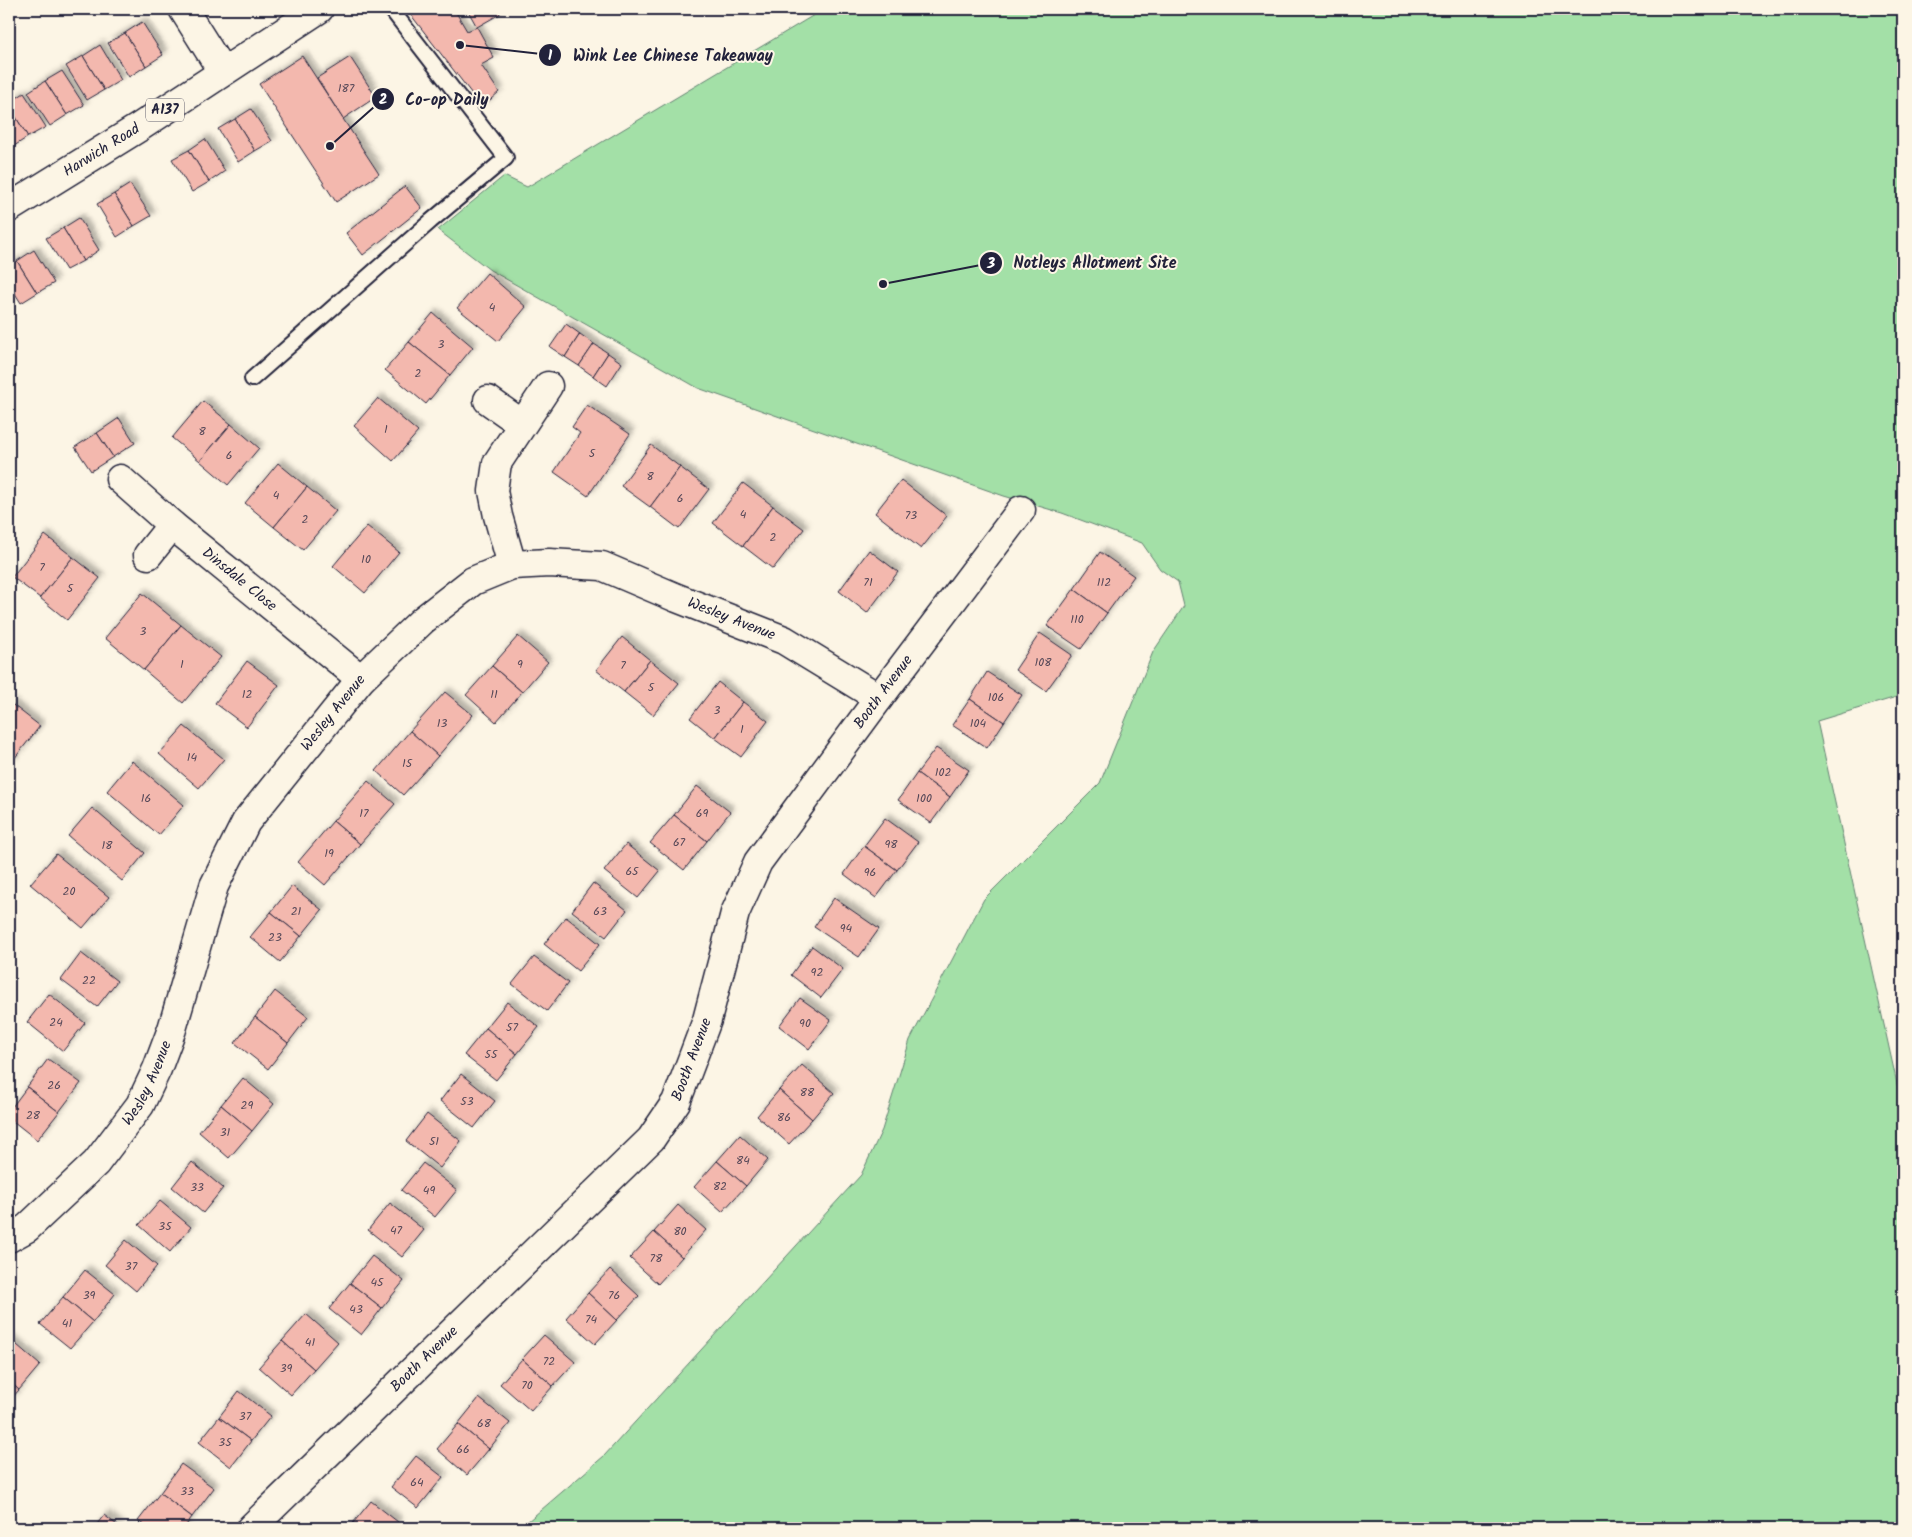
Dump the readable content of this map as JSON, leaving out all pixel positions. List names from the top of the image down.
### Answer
{
  "streets": {
    "street": [
      "A137",
      "Harwich Road",
      "Dinsdale Close",
      "Wesley Avenue",
      "Booth Avenue"
    ]
  },
  "crossings": [
    ["Dinsdale Close", "Wesley Avenue"],
    ["Wesley Avenue", "Booth Avenue"]
  ],
  "places": ["Wink Lee Chinese Takeaway", "Co-op Daily", "Notleys Allotment Site"],
  "house_numbers": [
    "187",
    "4",
    "3",
    "2",
    "1",
    "8",
    "5",
    "6",
    "8",
    "4",
    "6",
    "4",
    "73",
    "2",
    "2",
    "10",
    "7",
    "71",
    "112",
    "5",
    "110",
    "3",
    "108",
    "1",
    "9",
    "7",
    "5",
    "12",
    "11",
    "106",
    "3",
    "13",
    "104",
    "1",
    "14",
    "15",
    "102",
    "16",
    "100",
    "17",
    "69",
    "67",
    "98",
    "18",
    "19",
    "65",
    "96",
    "20",
    "21",
    "63",
    "94",
    "23",
    "92",
    "22",
    "24",
    "90",
    "57",
    "55",
    "26",
    "88",
    "53",
    "29",
    "28",
    "86",
    "31",
    "51",
    "84",
    "82",
    "33",
    "49",
    "35",
    "47",
    "80",
    "78",
    "37",
    "45",
    "39",
    "76",
    "43",
    "74",
    "41",
    "41",
    "72",
    "39",
    "70",
    "37",
    "68",
    "35",
    "66",
    "64",
    "33"
  ]
}
